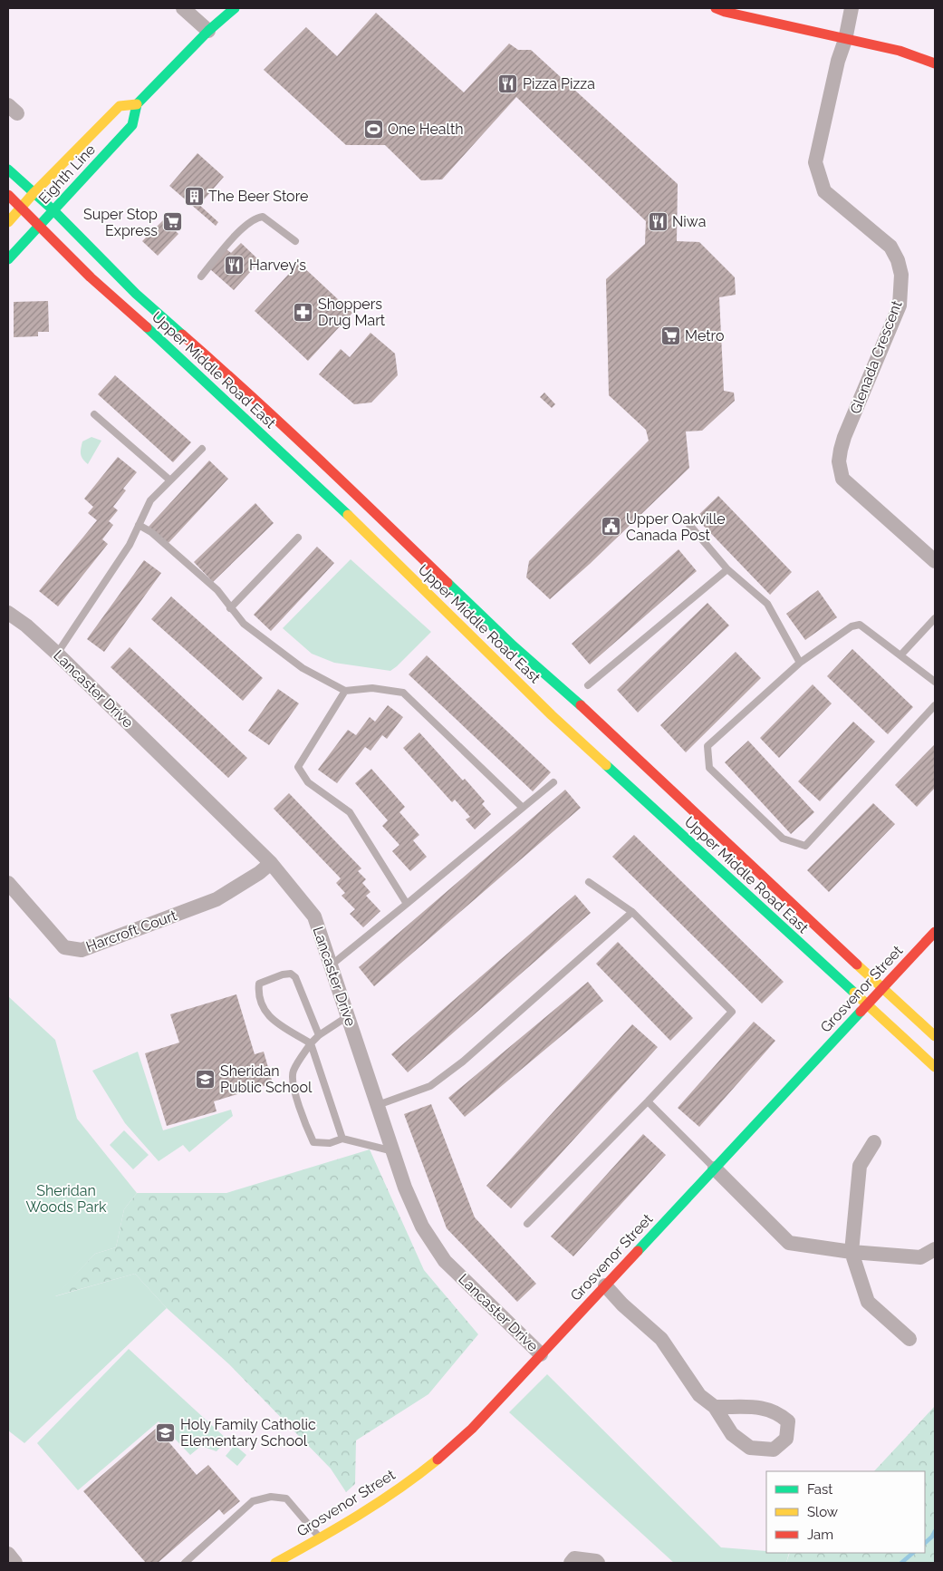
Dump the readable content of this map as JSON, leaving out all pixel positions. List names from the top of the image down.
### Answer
{
  "streets": {
    "main road": ["Eighth Line", "Upper Middle Road East", "Grosvenor Street"],
    "street": ["Glenada Crescent", "Lancaster Drive", "Harcroft Court"]
  },
  "crossings": [
    ["Eighth Line", "Upper Middle Road East"],
    ["Upper Middle Road East", "Grosvenor Street"],
    ["Lancaster Drive", "Harcroft Court"],
    ["Lancaster Drive", "Grosvenor Street"]
  ],
  "parks": ["Sheridan Woods Park"],
  "places": {
    "restaurant": ["Pizza Pizza", "Niwa", "Harvey's"],
    "sports": ["One Health"],
    "building": ["The Beer Store"],
    "supermarket": ["Super Stop Express", "Metro"],
    "pharmacy": ["Shoppers Drug Mart"],
    "public building": ["Upper Oakville Canada Post"],
    "school or university": ["Sheridan Public School", "Holy Family Catholic Elementary School"]
  },
  "legend": ["Fast", "Slow", "Jam"]
}
